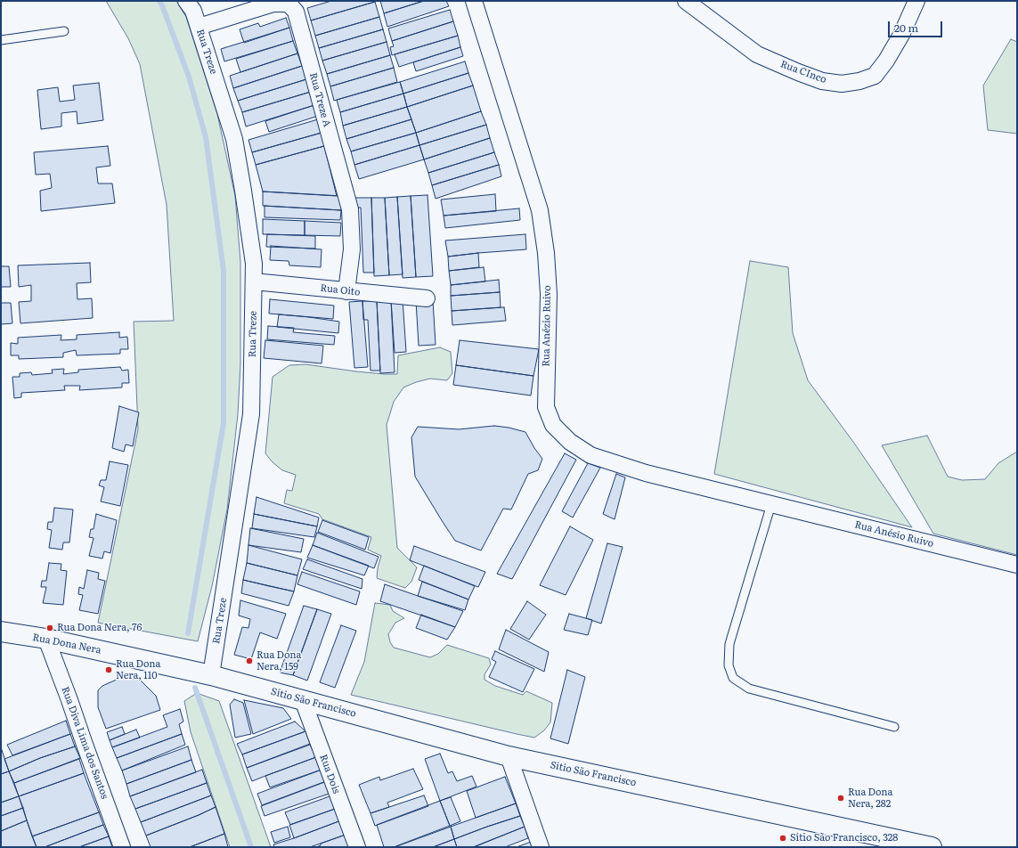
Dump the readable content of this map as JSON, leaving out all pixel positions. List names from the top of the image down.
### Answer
{
  "streets": {
    "street": [
      "Rua Treze",
      "Rua CInco",
      "Rua Treze A",
      "Rua Oito",
      "Rua Anézio Ruivo",
      "Rua Anésio Ruivo",
      "Rua Dona Nera",
      "Sítio São Francisco",
      "Rua Diva Lima dos Santos",
      "Rua Dois"
    ]
  },
  "crossings": [
    ["Rua Treze", "Rua Treze A"],
    ["Rua Treze", "Rua Oito"],
    ["Rua Treze", "Rua Dona Nera"],
    ["Rua Treze A", "Rua Oito"],
    ["Rua Anézio Ruivo", "Rua Anésio Ruivo"],
    ["Rua Dona Nera", "Sítio São Francisco"],
    ["Rua Dona Nera", "Rua Diva Lima dos Santos"],
    ["Sítio São Francisco", "Rua Dois"]
  ],
  "places": [
    "Rua Dona Nera, 76",
    "Rua Dona Nera, 159",
    "Rua Dona Nera, 110",
    "Rua Dona Nera, 282",
    "Sítio São Francisco, 328"
  ],
  "scale_bar": "20 m"
}
